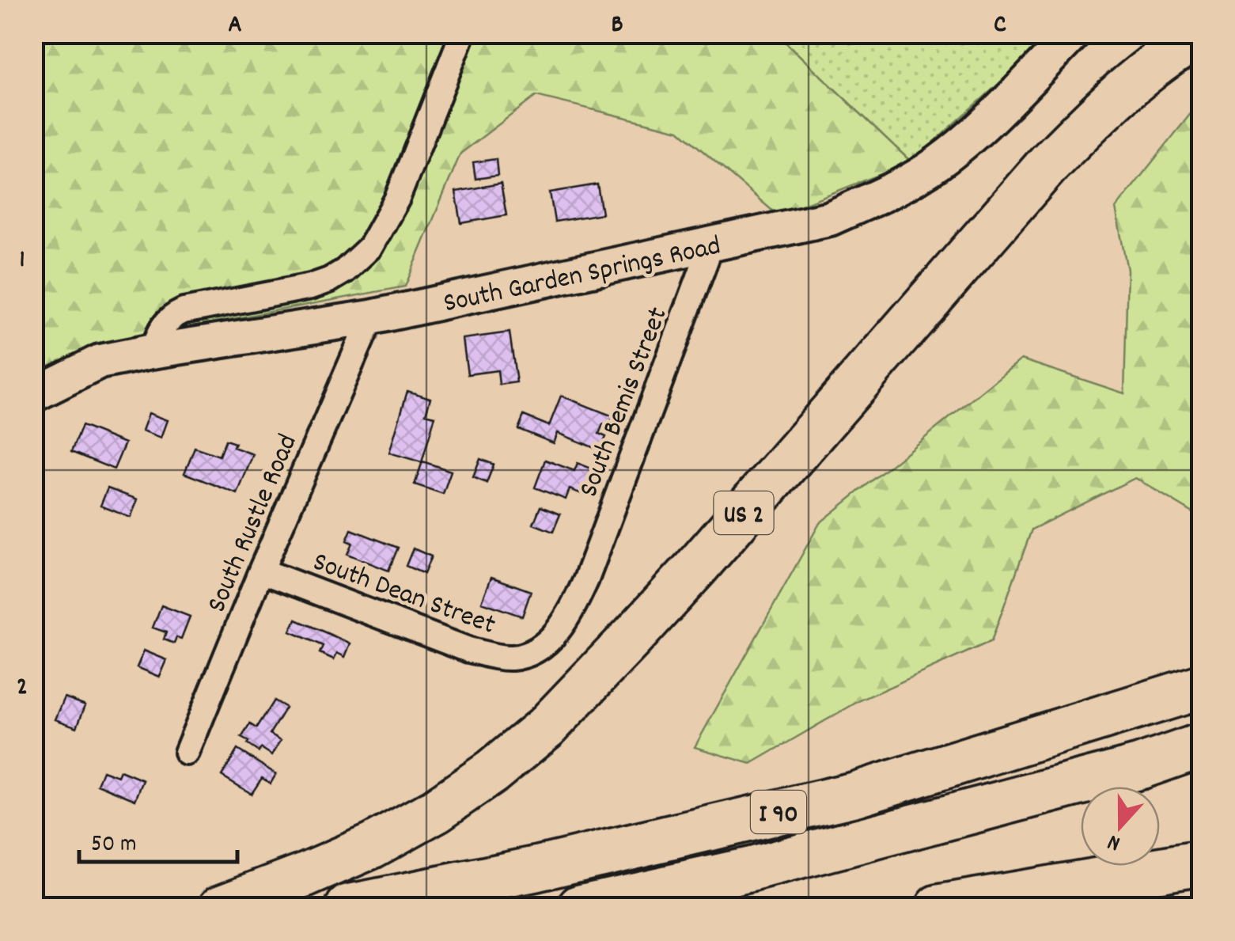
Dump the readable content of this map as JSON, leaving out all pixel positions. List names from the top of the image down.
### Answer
{
  "streets": {
    "highway": ["US 2", "I 90"],
    "street": [
      "South Garden Springs Road",
      "South Bemis Street",
      "South Rustle Road",
      "South Dean Street"
    ]
  },
  "crossings": [
    ["South Garden Springs Road", "South Bemis Street"],
    ["South Garden Springs Road", "South Rustle Road"],
    ["South Bemis Street", "South Dean Street"],
    ["South Rustle Road", "South Dean Street"]
  ],
  "scale_bar": "50 m",
  "north": "bottom",
  "grid": {
    "columns": ["A", "B", "C"],
    "rows": ["1", "2"]
  }
}
